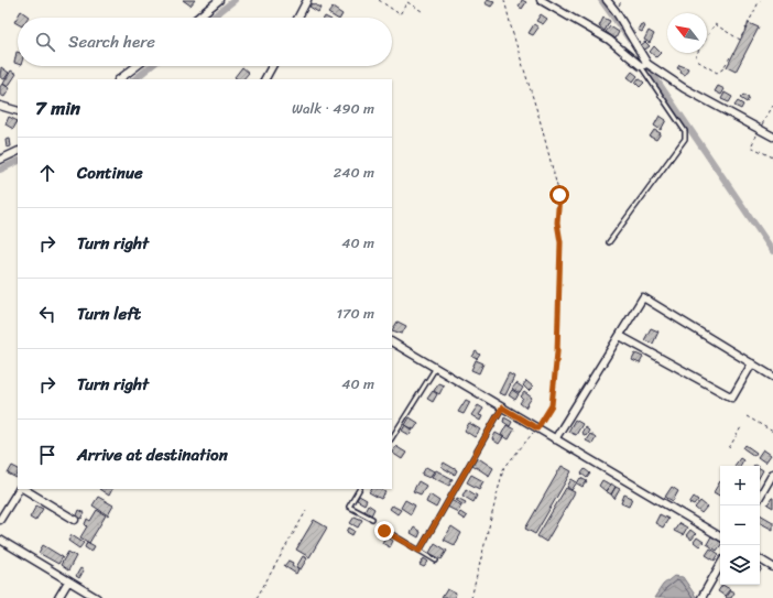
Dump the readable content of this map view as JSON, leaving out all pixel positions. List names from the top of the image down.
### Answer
{
  "north": "top left",
  "page": {
    "search": "Search here",
    "heading": ["7 min", "Walk · 490 m"],
    "list": [
      ["Continue", "240 m"],
      ["Turn right", "40 m"],
      ["Turn left", "170 m"],
      ["Turn right", "40 m"],
      "Arrive at destination"
    ],
    "map_buttons": ["+", "−"]
  }
}
